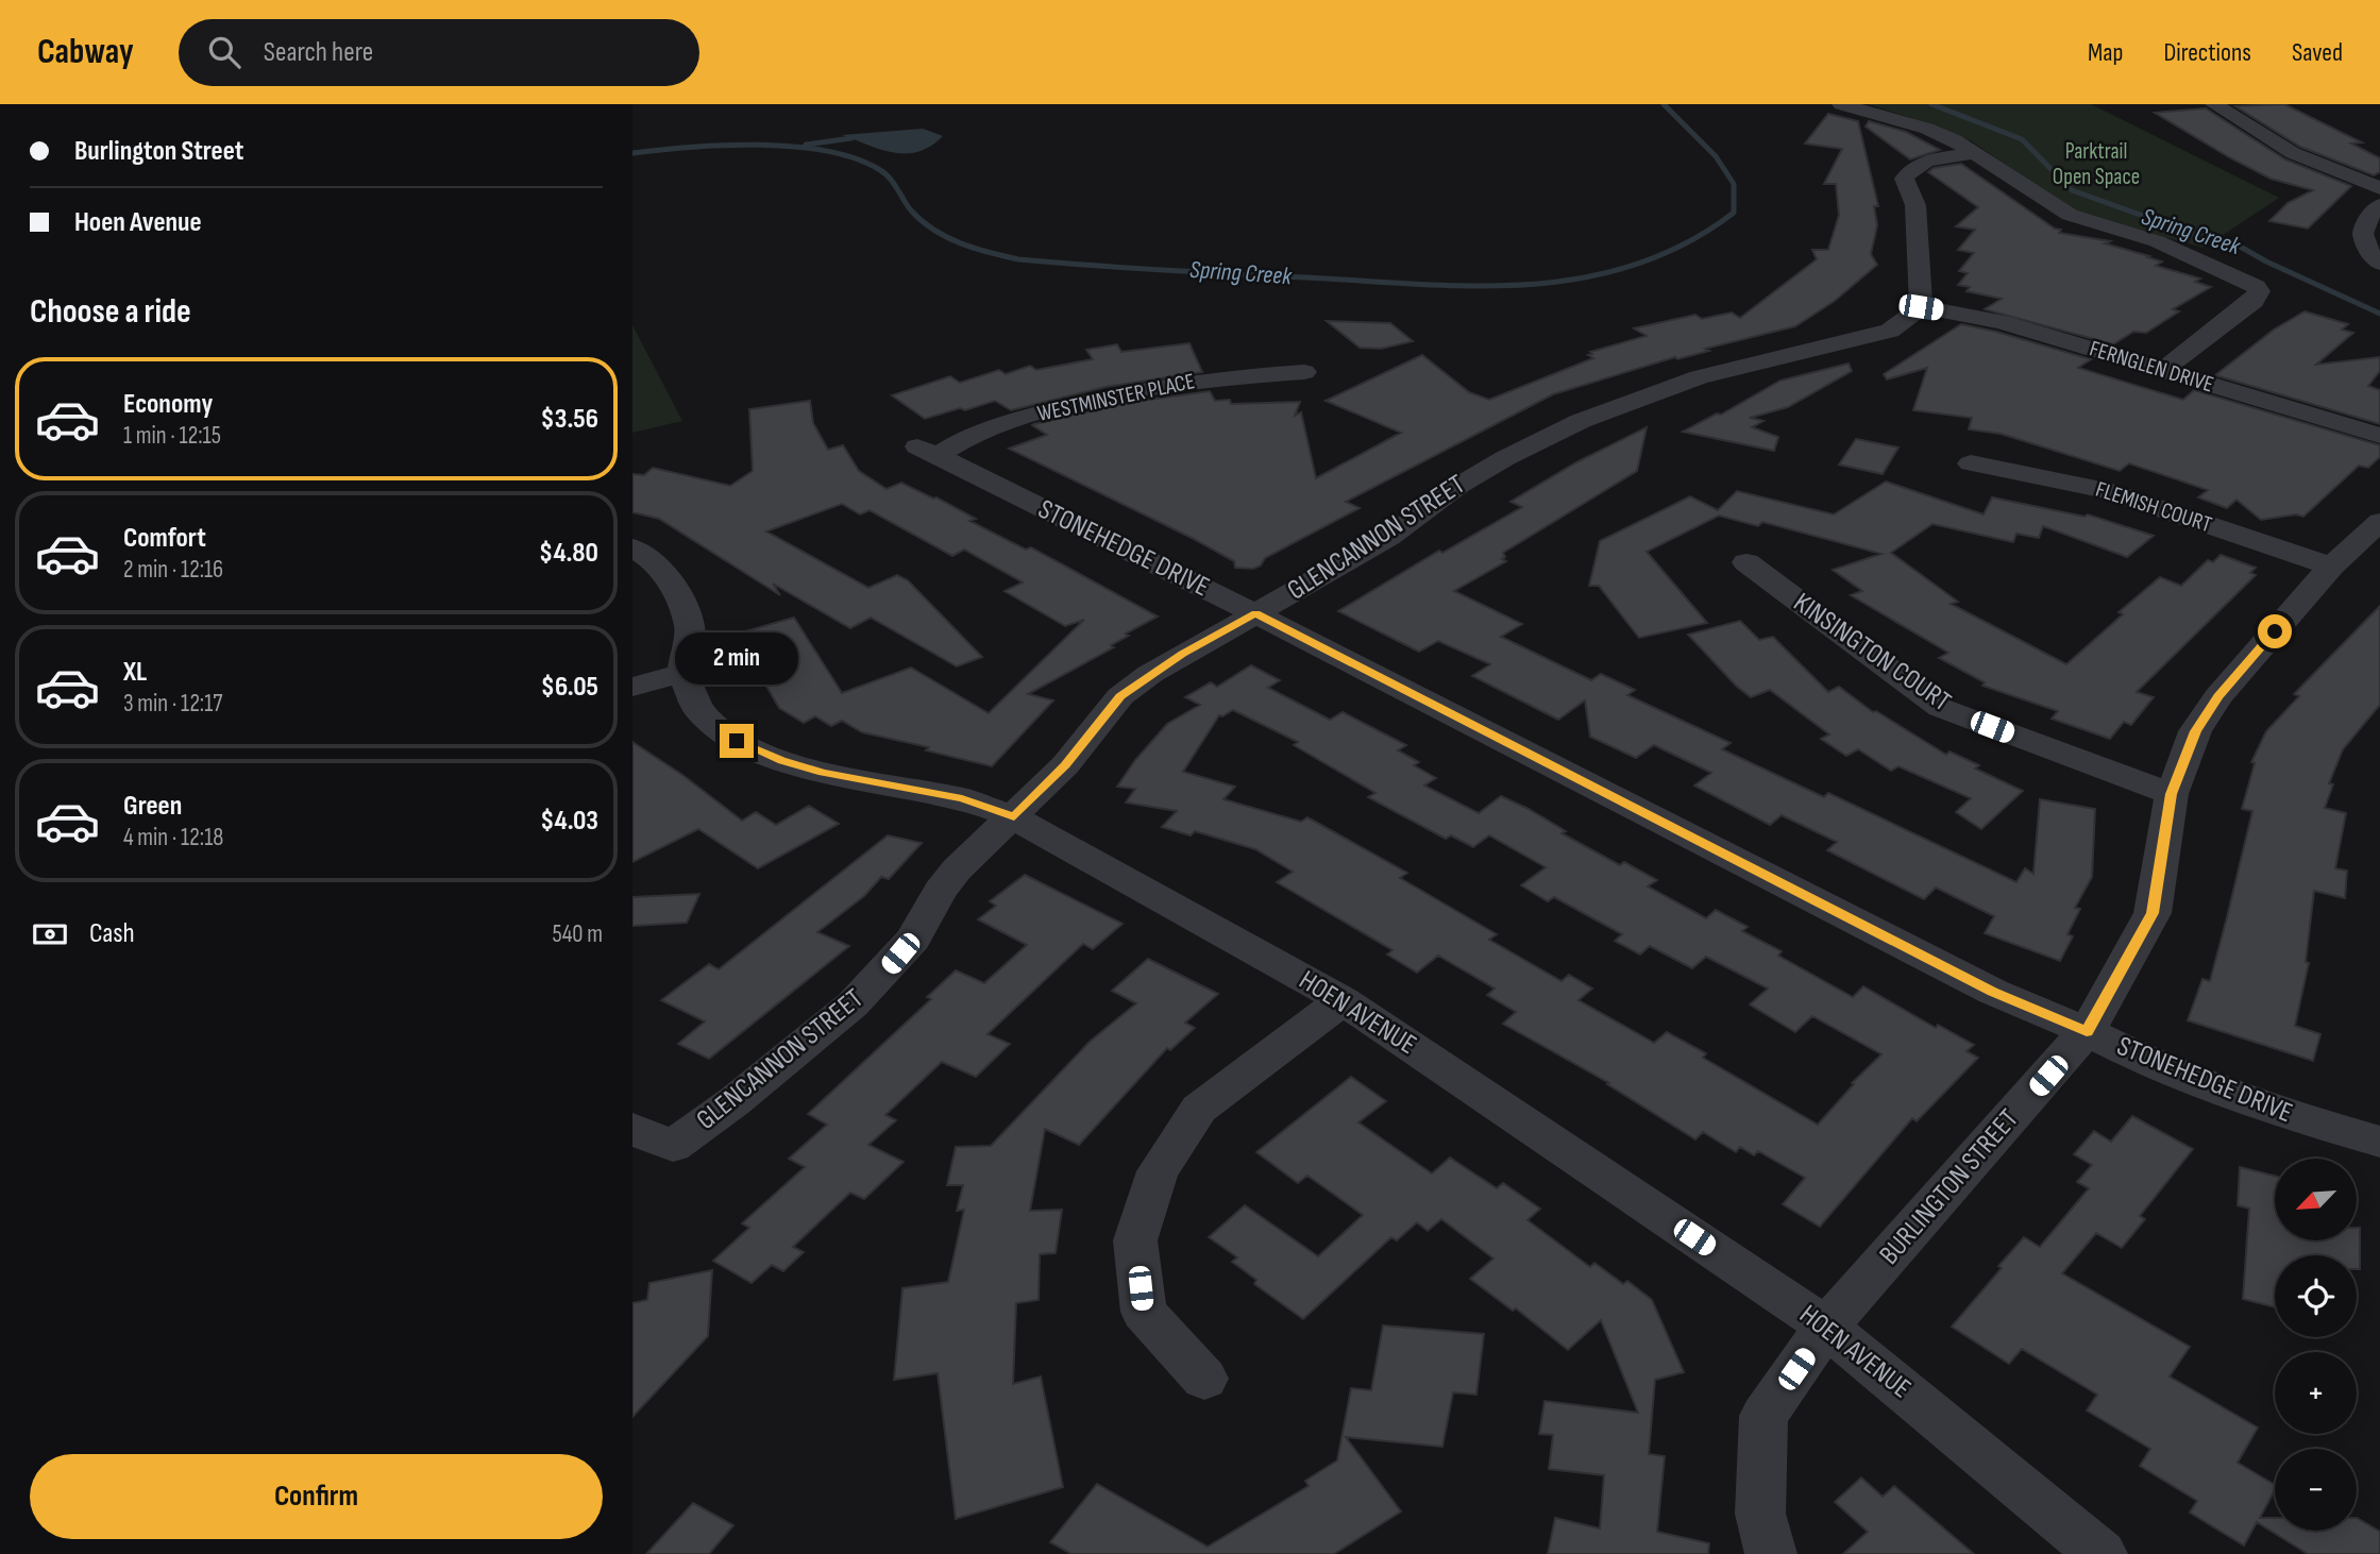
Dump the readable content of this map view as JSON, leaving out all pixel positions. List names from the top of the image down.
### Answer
{
  "streets": {
    "street": [
      "FERNGLEN DRIVE",
      "WESTMINSTER PLACE",
      "FLEMISH COURT",
      "GLENCANNON STREET",
      "STONEHEDGE DRIVE",
      "KINSINGTON COURT",
      "HOEN AVENUE",
      "BURLINGTON STREET"
    ]
  },
  "crossings": [
    ["FERNGLEN DRIVE", "GLENCANNON STREET"],
    ["WESTMINSTER PLACE", "STONEHEDGE DRIVE"],
    ["FLEMISH COURT", "BURLINGTON STREET"],
    ["GLENCANNON STREET", "STONEHEDGE DRIVE"],
    ["GLENCANNON STREET", "HOEN AVENUE"],
    ["STONEHEDGE DRIVE", "BURLINGTON STREET"],
    ["KINSINGTON COURT", "BURLINGTON STREET"],
    ["HOEN AVENUE", "BURLINGTON STREET"]
  ],
  "water": ["Spring Creek"],
  "parks": ["Parktrail Open Space"],
  "north": "bottom left",
  "page": {
    "header": "Cabway",
    "search": "Search here",
    "nav": ["Map", "Directions", "Saved"],
    "banner": ["Burlington Street", "Hoen Avenue"],
    "heading": "Choose a ride",
    "list": [
      {
        "name": "Economy",
        "note": "1 min · 12:15",
        "value": "$3.56"
      },
      {
        "name": "Comfort",
        "note": "2 min · 12:16",
        "value": "$4.80"
      },
      {
        "name": "XL",
        "note": "3 min · 12:17",
        "value": "$6.05"
      },
      {
        "name": "Green",
        "note": "4 min · 12:18",
        "value": "$4.03"
      }
    ],
    "bubble": "2 min",
    "pay": ["Cash", "540 m"],
    "map_buttons": ["+", "−"],
    "buttons": "Confirm"
  }
}
